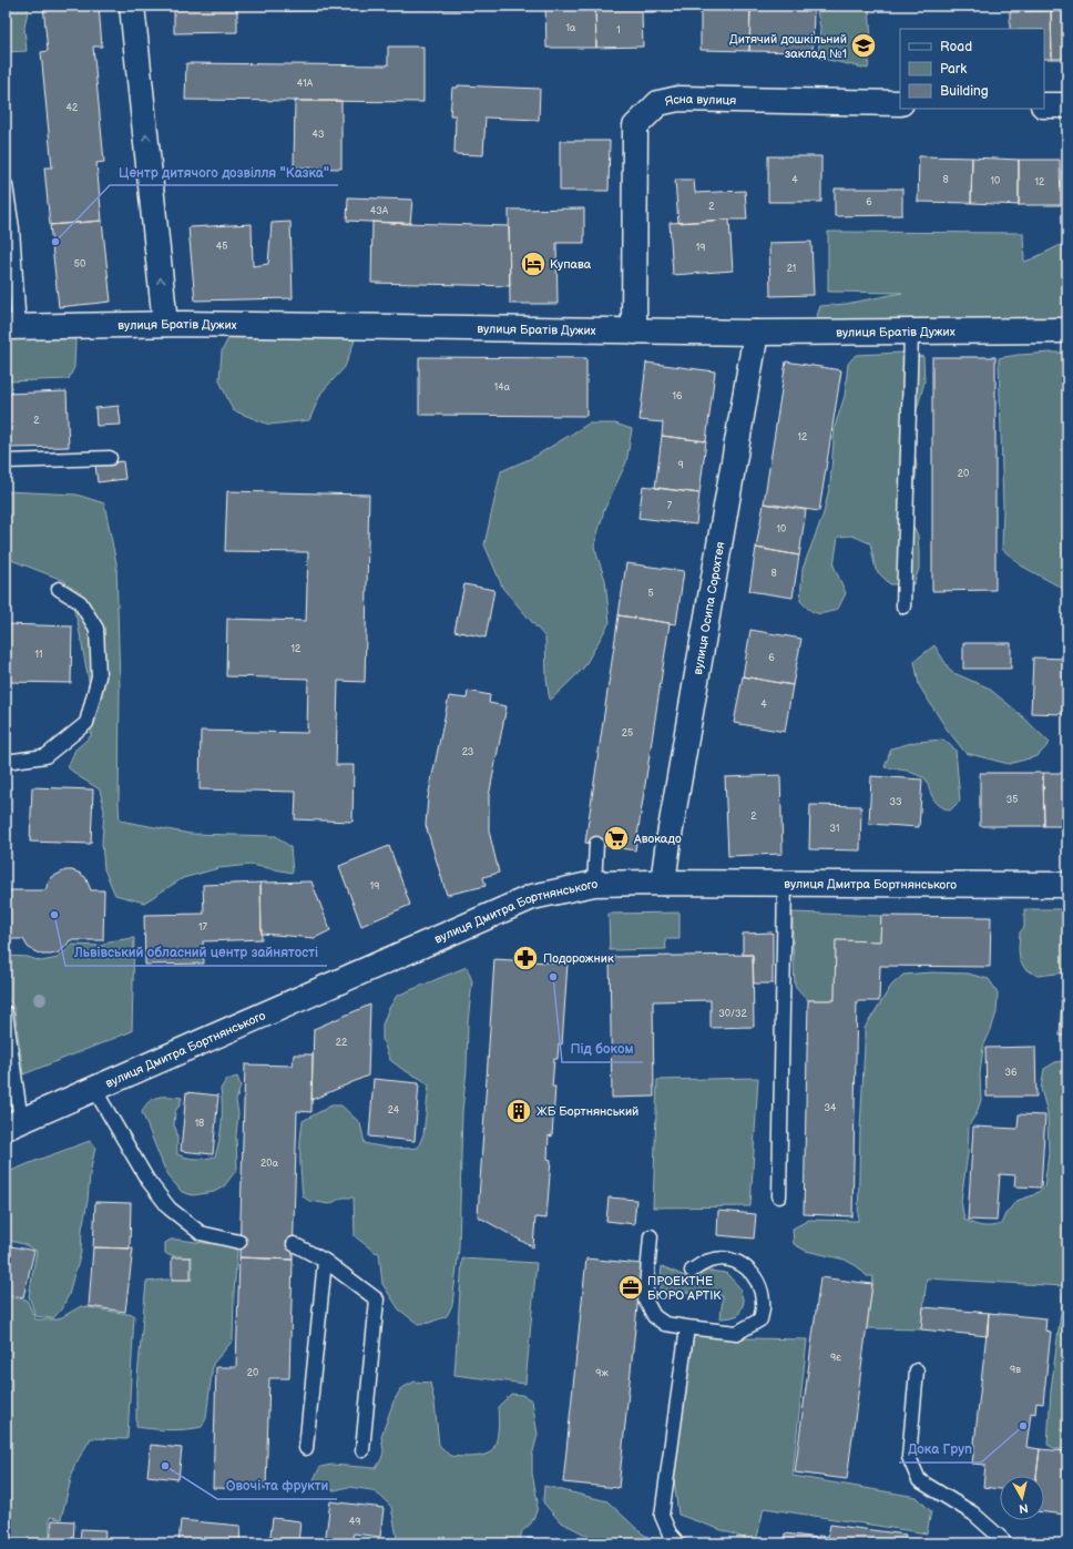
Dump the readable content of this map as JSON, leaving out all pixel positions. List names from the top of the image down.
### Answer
{
  "streets": {
    "street": [
      "Ясна вулиця",
      "вулиця Братів Дужих",
      "вулиця Осипа Сорохтея",
      "вулиця Дмитра Бортнянського"
    ]
  },
  "crossings": [
    ["Ясна вулиця", "вулиця Братів Дужих"],
    ["вулиця Братів Дужих", "вулиця Осипа Сорохтея"],
    ["вулиця Осипа Сорохтея", "вулиця Дмитра Бортнянського"]
  ],
  "places": {
    "school or university": ["Дитячий дошкільний заклад №1"],
    "other": [
      "Центр дитячого дозвілля \"Казка\"",
      "Львівський обласний центр зайнятості",
      "Під боком",
      "Дока Груп",
      "Овочі та фрукти"
    ],
    "hotel": ["Купава"],
    "supermarket": ["Авокадо"],
    "pharmacy": ["Подорожник"],
    "building": ["ЖБ Бортнянський"],
    "office": ["ПРОЕКТНЕ БЮРО АРТІК"]
  },
  "house_numbers": [
    "1а",
    "1",
    "41А",
    "42",
    "43",
    "4",
    "8",
    "10",
    "12",
    "6",
    "2",
    "43А",
    "45",
    "19",
    "50",
    "21",
    "14а",
    "16",
    "2",
    "12",
    "9",
    "20",
    "7",
    "10",
    "8",
    "5",
    "12",
    "11",
    "6",
    "4",
    "25",
    "23",
    "35",
    "33",
    "2",
    "31",
    "19",
    "17",
    "30/32",
    "22",
    "36",
    "34",
    "24",
    "18",
    "20а",
    "9є",
    "9в",
    "20",
    "9ж",
    "49"
  ],
  "legend": ["Road", "Park", "Building"],
  "north": "bottom"
}
